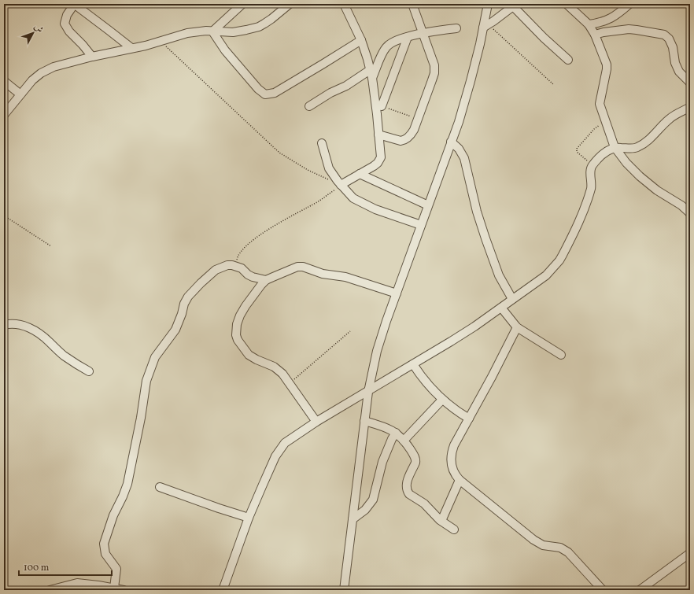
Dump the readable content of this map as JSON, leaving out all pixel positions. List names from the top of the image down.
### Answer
{
  "scale_bar": "100 m",
  "north": "top right"
}
